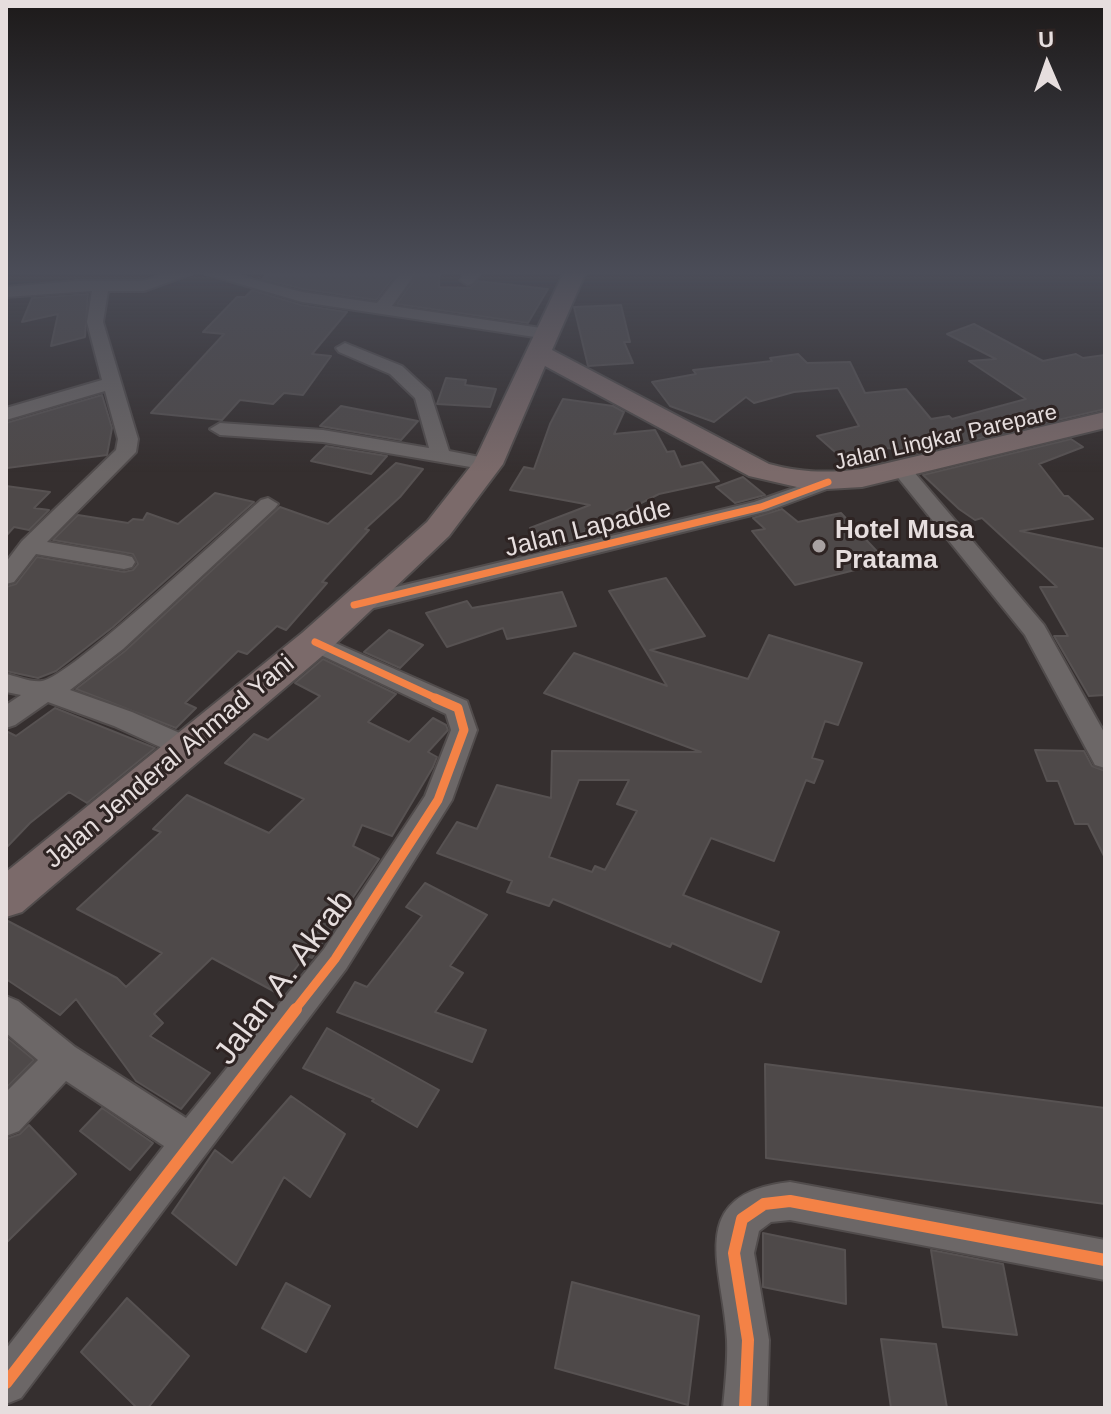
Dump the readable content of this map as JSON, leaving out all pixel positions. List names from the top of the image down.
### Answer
{
  "streets": {
    "highway": ["Jalan Lingkar Parepare", "Jalan Jenderal Ahmad Yani"],
    "street": ["Jalan Lapadde", "Jalan A. Akrab"]
  },
  "crossings": [
    ["Jalan Lingkar Parepare", "Jalan Lapadde"],
    ["Jalan Lingkar Parepare", "Jalan Jenderal Ahmad Yani"],
    ["Jalan Lapadde", "Jalan Jenderal Ahmad Yani"],
    ["Jalan Jenderal Ahmad Yani", "Jalan A. Akrab"]
  ],
  "places": ["Hotel Musa Pratama"],
  "north": "top"
}
